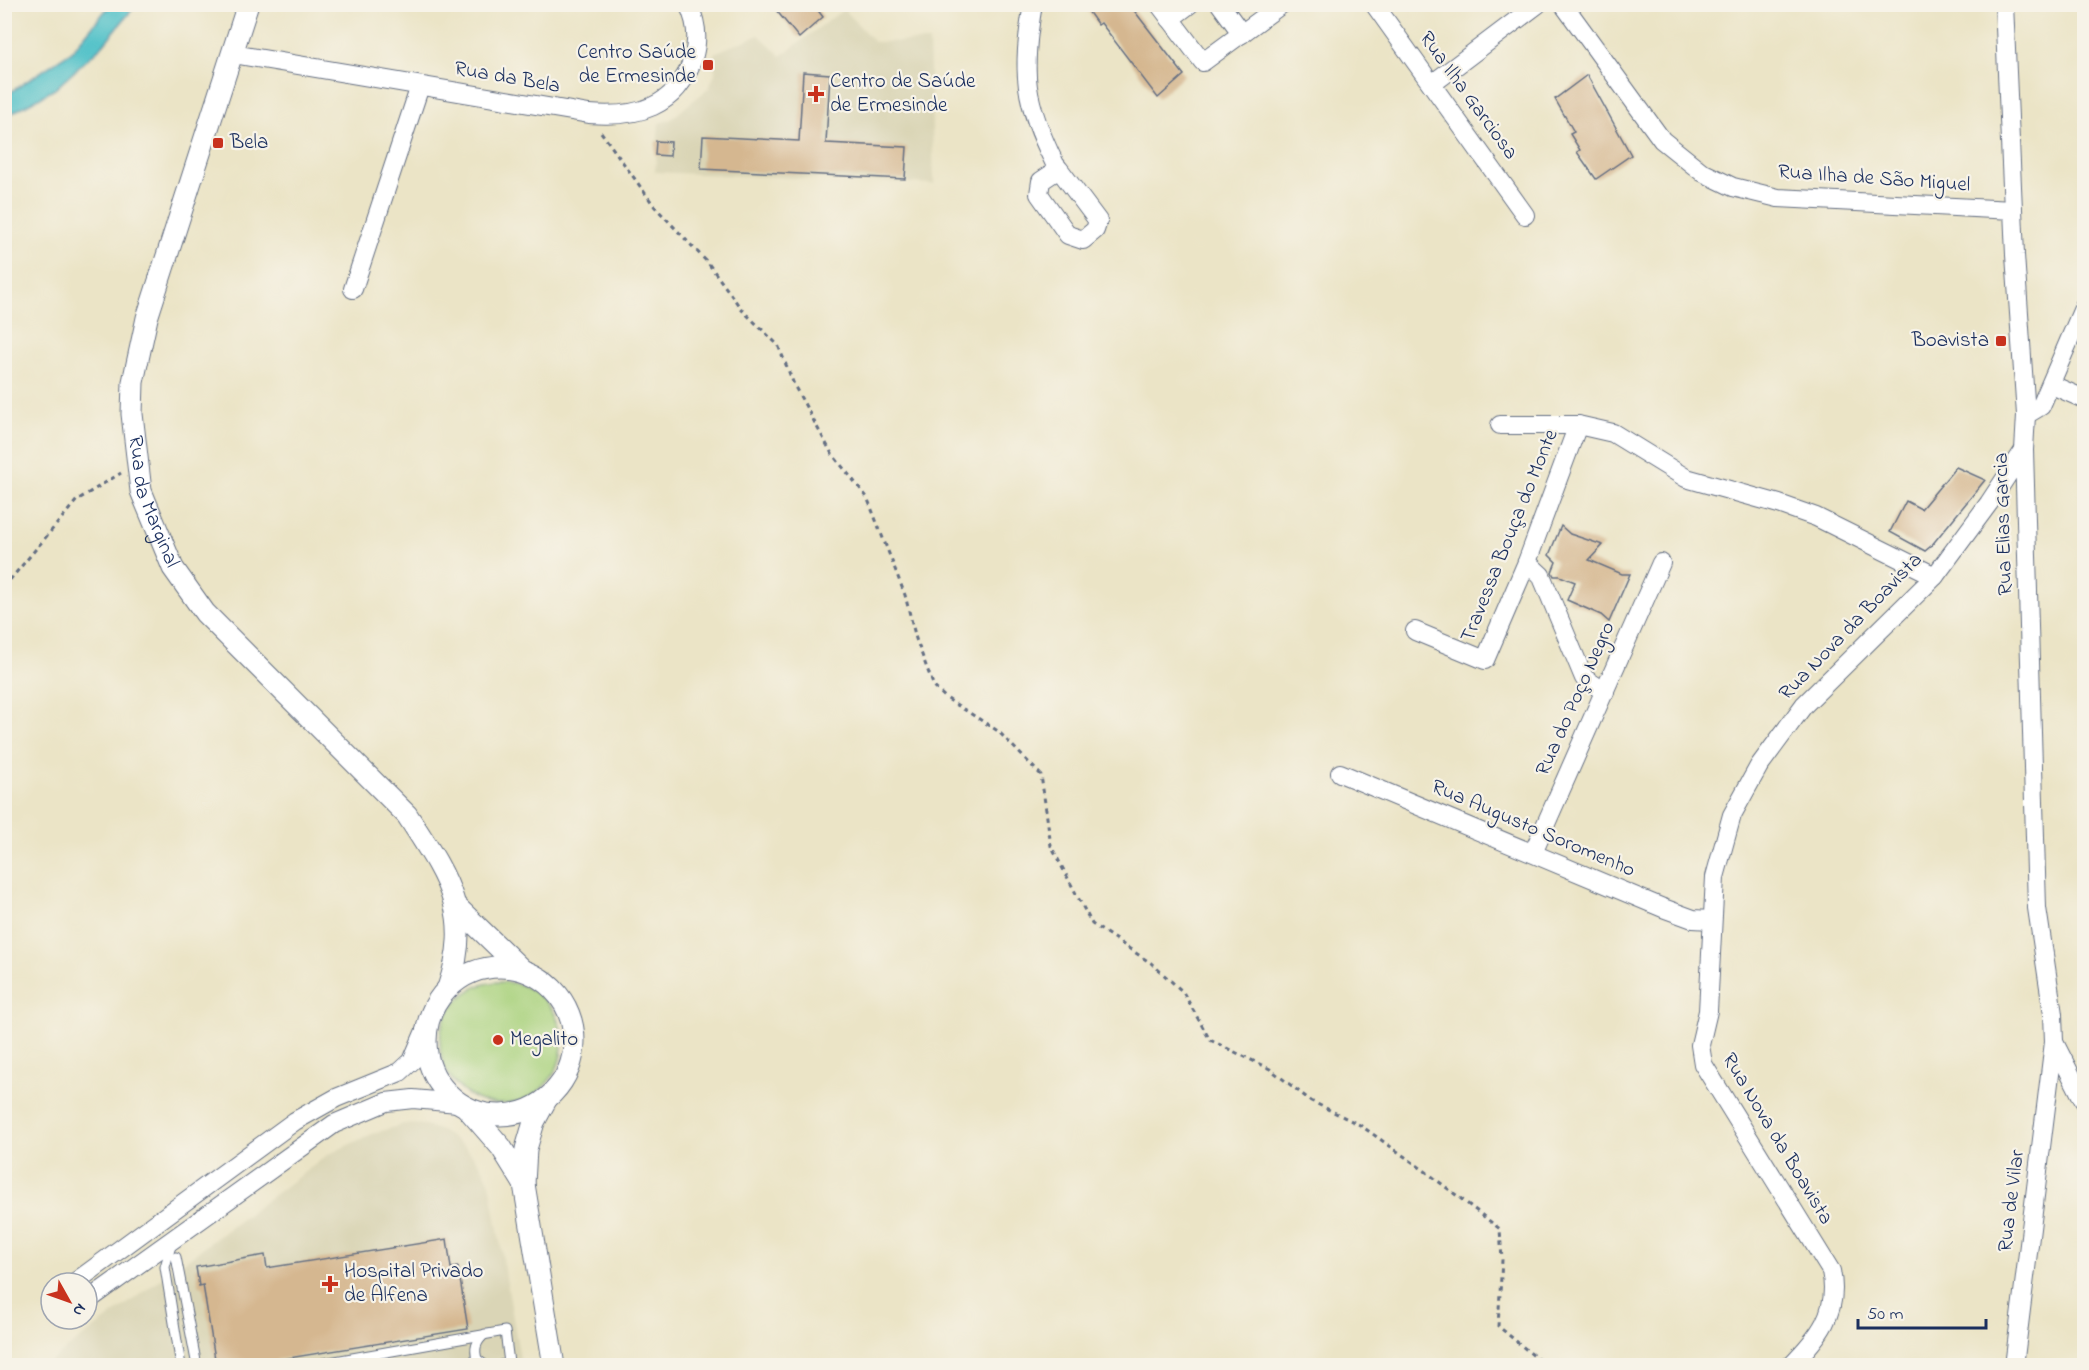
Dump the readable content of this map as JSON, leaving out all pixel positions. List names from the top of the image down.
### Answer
{
  "streets": {
    "street": [
      "Rua da Bela",
      "Rua Ilha Garciosa",
      "Rua Ilha de São Miguel",
      "Rua da Marginal",
      "Rua Elias Garcia",
      "Travessa Bouça do Monte",
      "Rua Nova da Boavista",
      "Rua do Poço Negro",
      "Rua Augusto Soromenho",
      "Rua de Vilar"
    ]
  },
  "crossings": [
    ["Rua da Bela", "Rua da Marginal"],
    ["Rua Ilha de São Miguel", "Rua Elias Garcia"],
    ["Rua Elias Garcia", "Rua Nova da Boavista"],
    ["Rua Elias Garcia", "Rua de Vilar"],
    ["Rua Nova da Boavista", "Rua Augusto Soromenho"],
    ["Rua do Poço Negro", "Rua Augusto Soromenho"]
  ],
  "places": {
    "transit": ["Centro Saúde de Ermesinde", "Bela", "Boavista"],
    "health": ["Centro de Saúde de Ermesinde", "Hospital Privado de Alfena"],
    "other": ["Megalito"]
  },
  "scale_bar": "50 m",
  "north": "bottom right"
}
